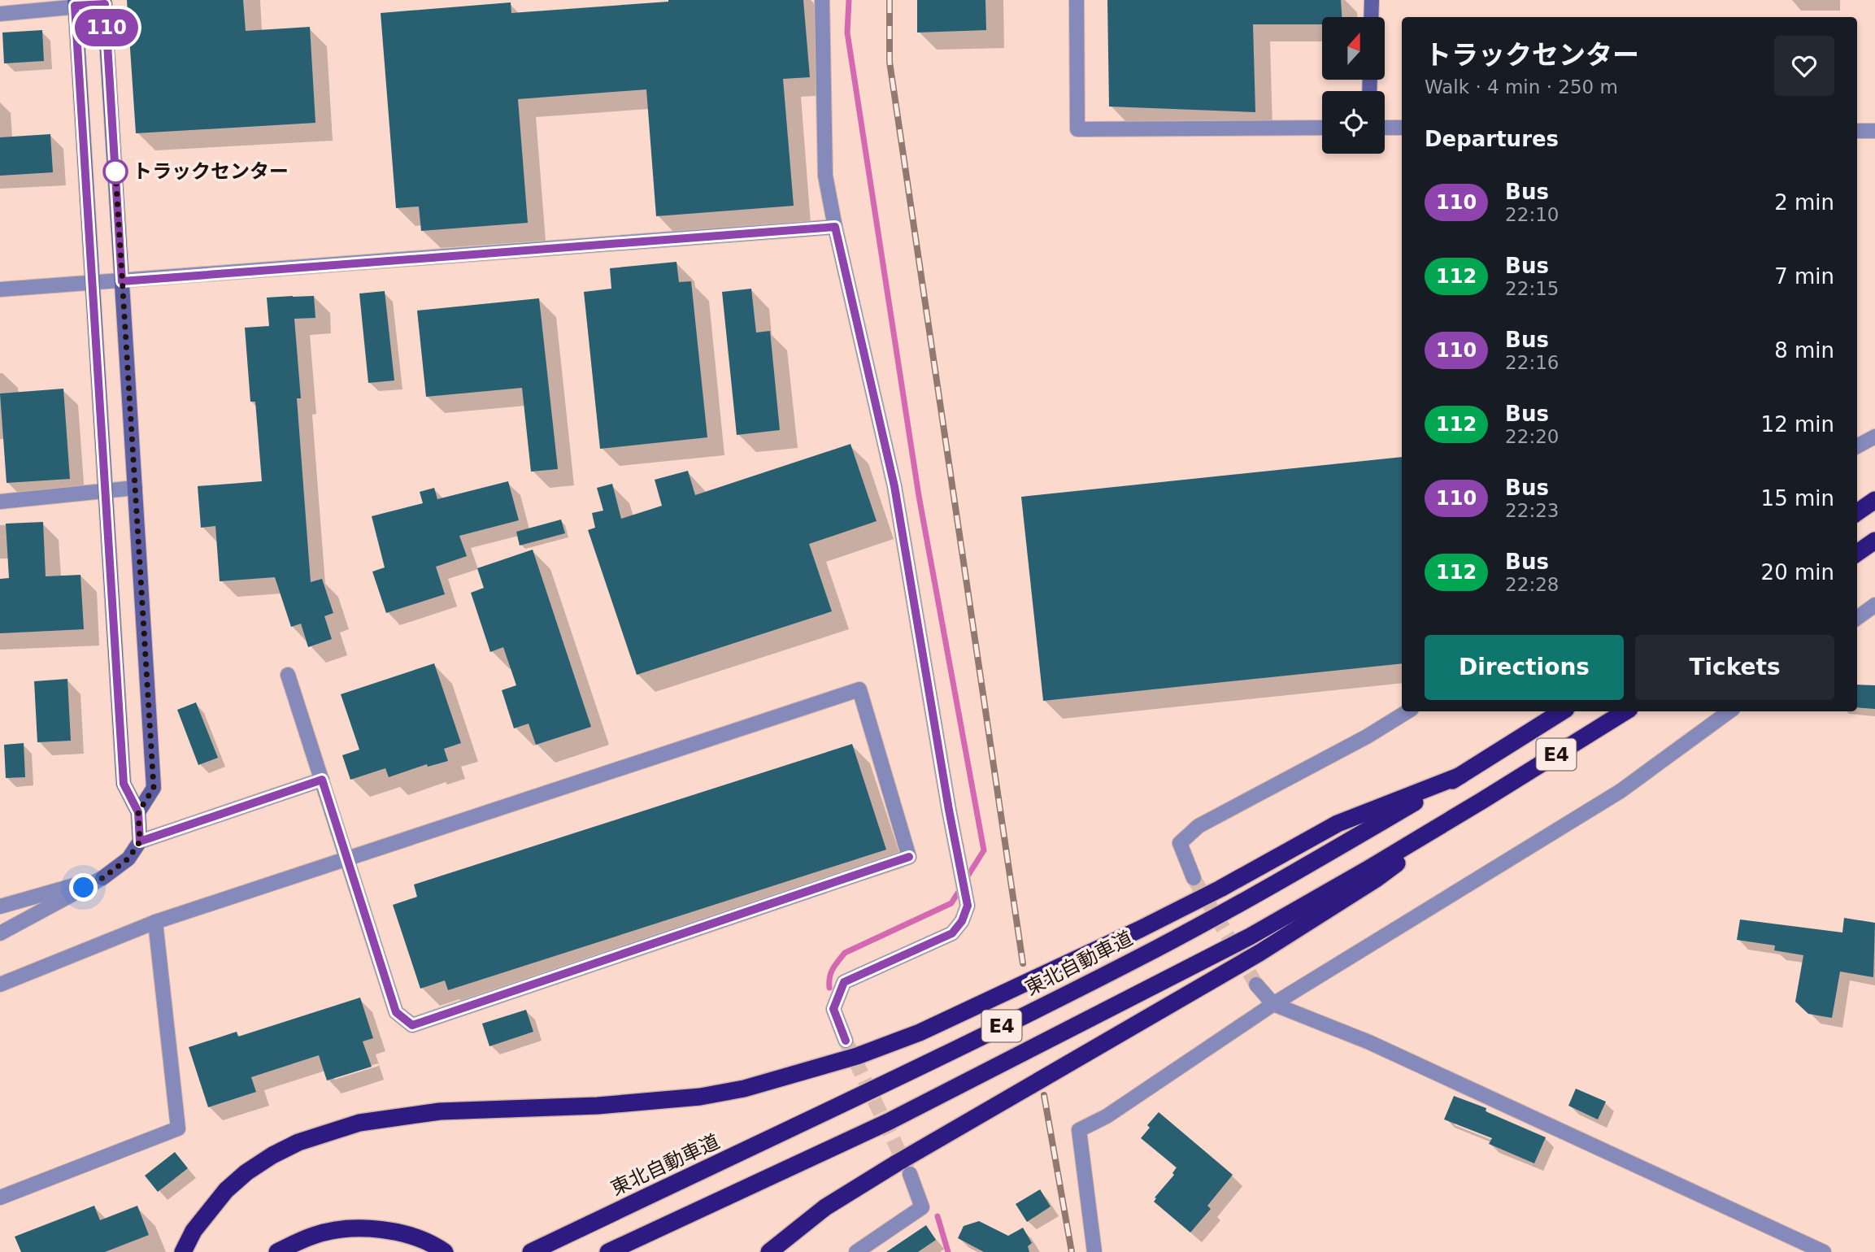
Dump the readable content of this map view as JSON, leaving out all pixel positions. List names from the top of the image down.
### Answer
{
  "streets": {
    "highway": ["E4", "東北自動車道"]
  },
  "places": ["トラックセンター"],
  "lines": ["bus line 110"],
  "north": "top",
  "page": {
    "on_map": "110",
    "heading": [
      ["トラックセンター", "Walk · 4 min · 250 m"],
      "Departures"
    ],
    "list": [
      {
        "mark": "110",
        "name": "Bus",
        "note": "22:10",
        "value": "2 min"
      },
      {
        "mark": "112",
        "name": "Bus",
        "note": "22:15",
        "value": "7 min"
      },
      {
        "mark": "110",
        "name": "Bus",
        "note": "22:16",
        "value": "8 min"
      },
      {
        "mark": "112",
        "name": "Bus",
        "note": "22:20",
        "value": "12 min"
      },
      {
        "mark": "110",
        "name": "Bus",
        "note": "22:23",
        "value": "15 min"
      },
      {
        "mark": "112",
        "name": "Bus",
        "note": "22:28",
        "value": "20 min"
      }
    ],
    "buttons": ["Directions", "Tickets"]
  }
}
